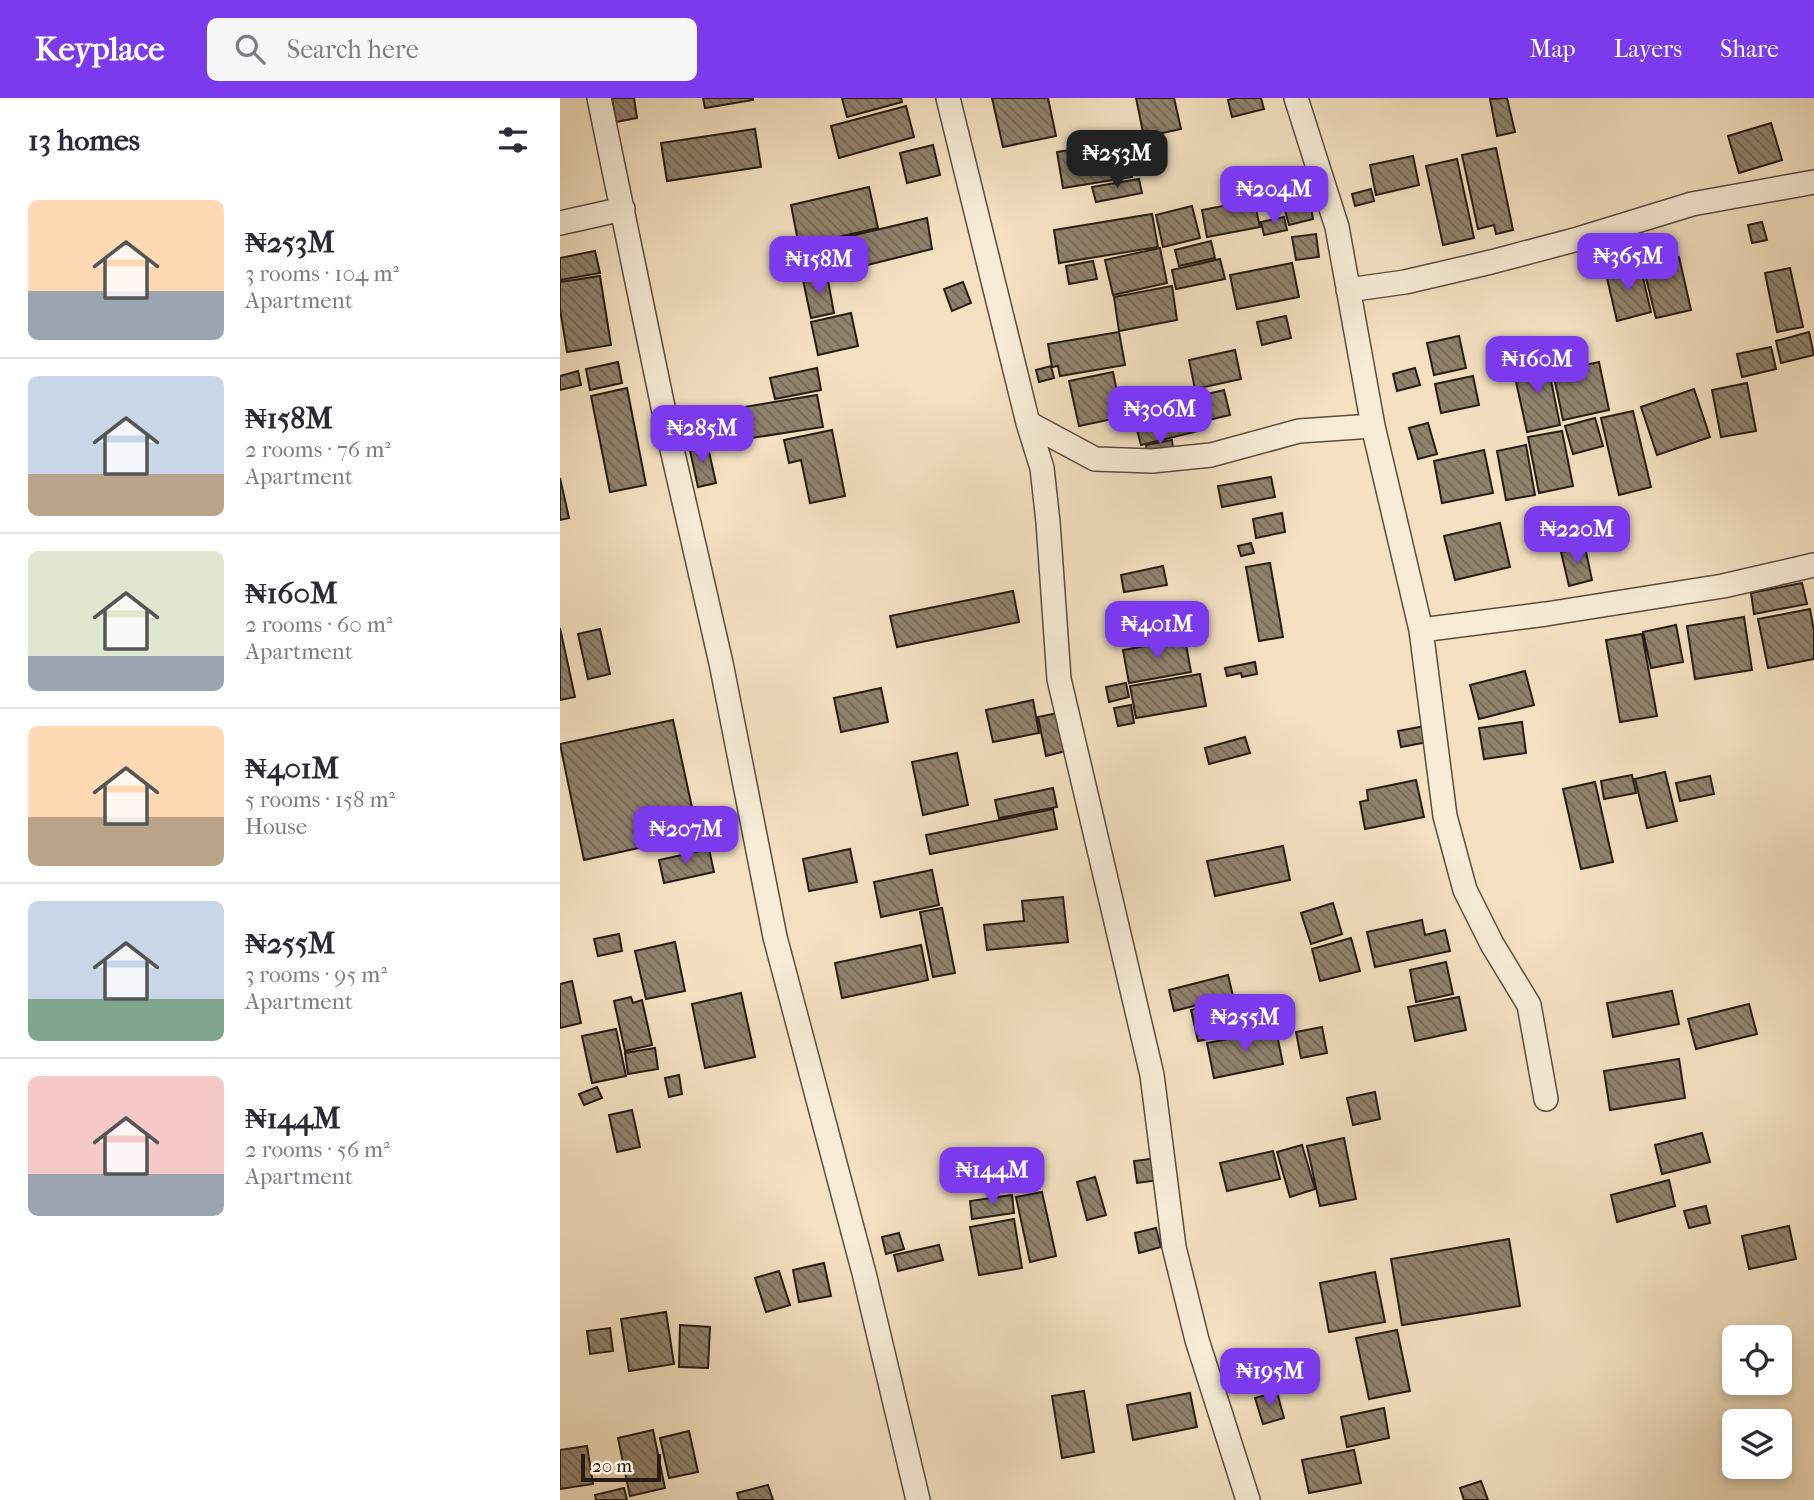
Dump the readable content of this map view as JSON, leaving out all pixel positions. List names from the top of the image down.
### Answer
{
  "scale_bar": "20 m",
  "page": {
    "header": "Keyplace",
    "search": "Search here",
    "nav": ["Map", "Layers", "Share"],
    "heading": "13 homes",
    "price": [
      "₦253M",
      "₦204M",
      "₦365M",
      "₦158M",
      "₦160M",
      "₦306M",
      "₦285M",
      "₦220M",
      "₦401M",
      "₦207M",
      "₦255M",
      "₦144M",
      "₦195M"
    ],
    "list": [
      {
        "name": "₦253M",
        "note": "3 rooms · 104 m² · Apartment"
      },
      {
        "name": "₦158M",
        "note": "2 rooms · 76 m² · Apartment"
      },
      {
        "name": "₦160M",
        "note": "2 rooms · 60 m² · Apartment"
      },
      {
        "name": "₦401M",
        "note": "5 rooms · 158 m² · House"
      },
      {
        "name": "₦255M",
        "note": "3 rooms · 95 m² · Apartment"
      },
      {
        "name": "₦144M",
        "note": "2 rooms · 56 m² · Apartment"
      }
    ],
    "scale": "20 m"
  }
}
